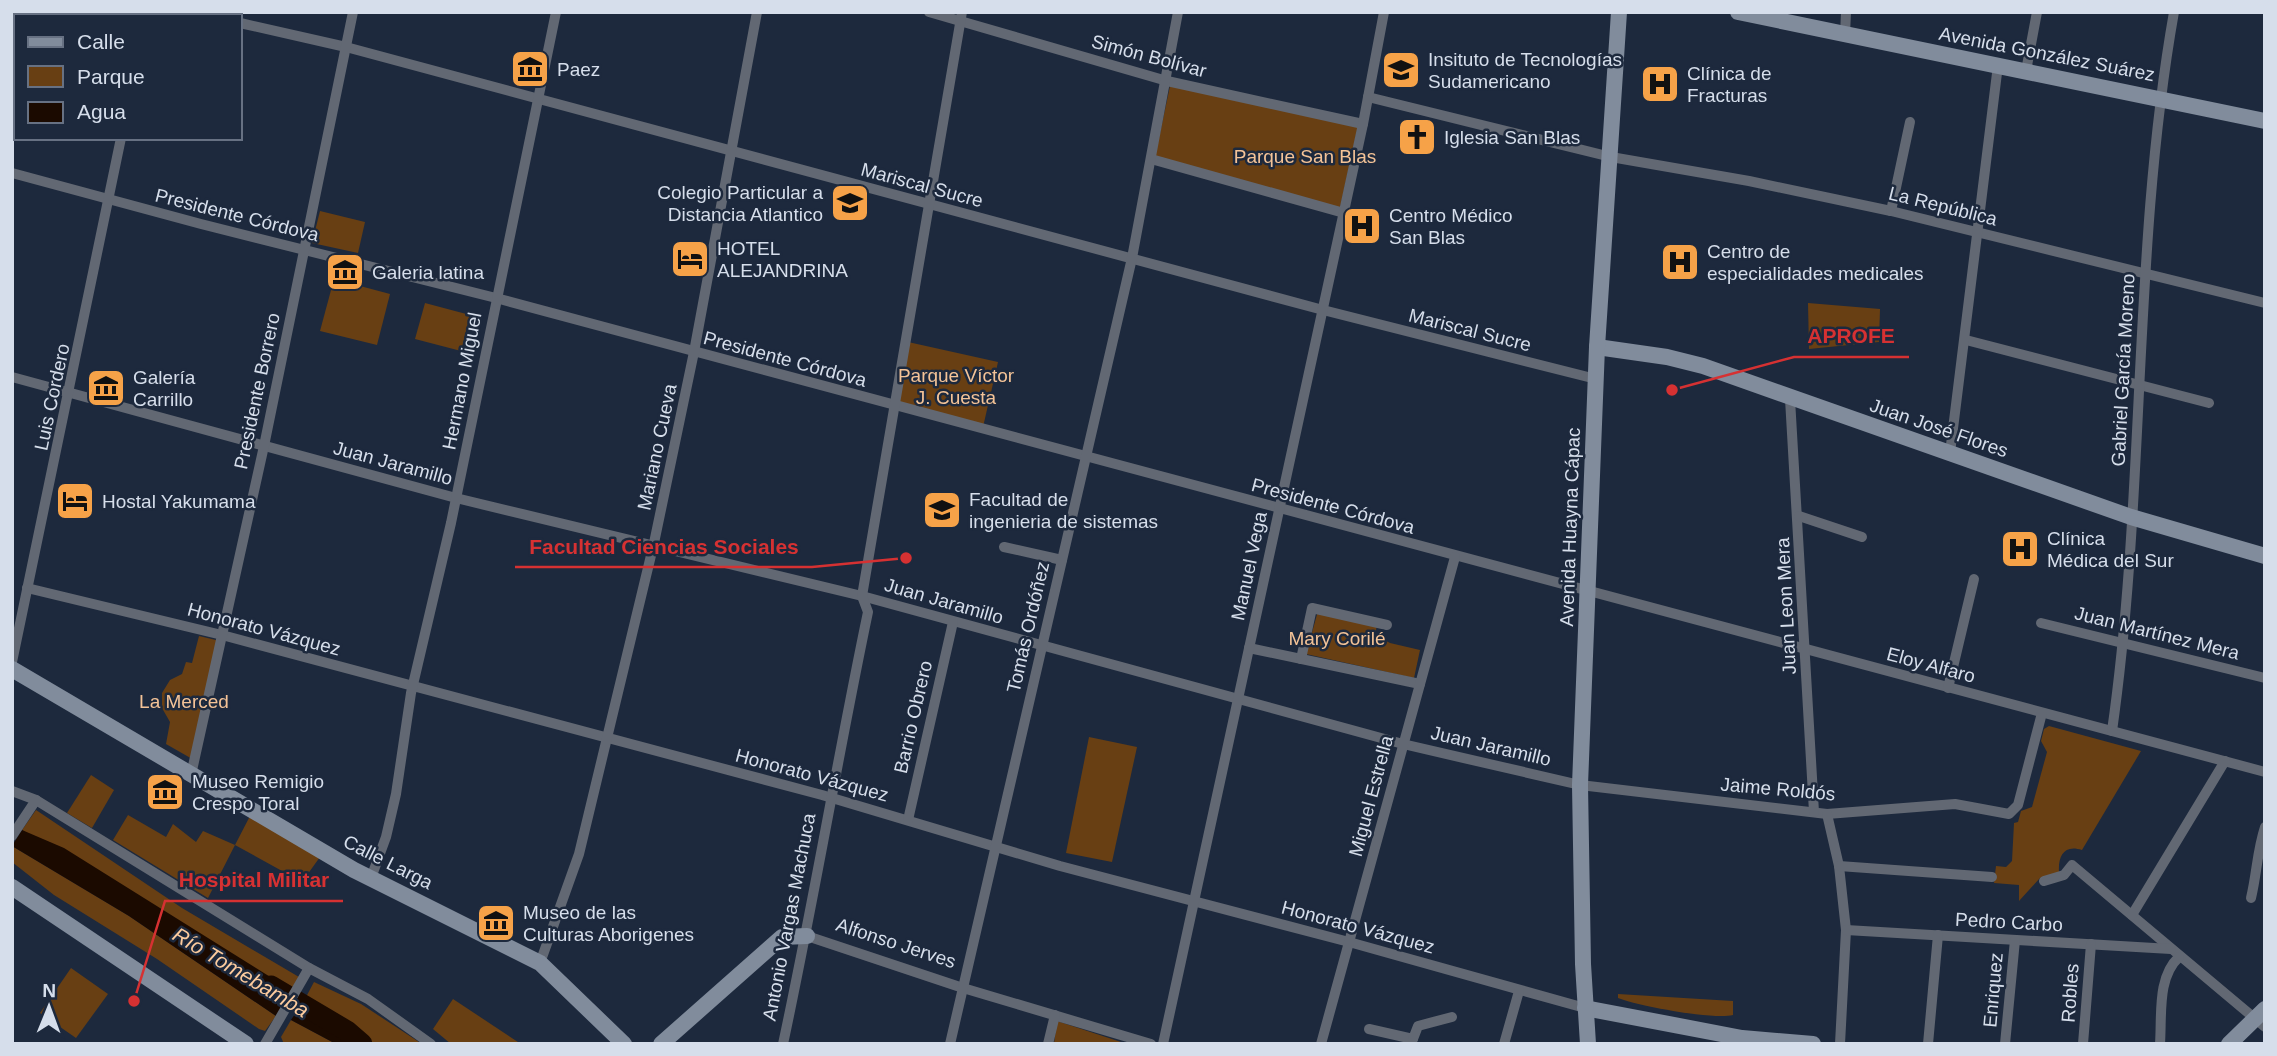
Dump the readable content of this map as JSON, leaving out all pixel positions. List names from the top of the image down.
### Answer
{
  "streets": {
    "street": [
      "Avenida González Suárez",
      "Simón Bolívar",
      "Mariscal Sucre",
      "La República",
      "Presidente Córdova",
      "Gabriel García Moreno",
      "Hermano Miguel",
      "Presidente Borrero",
      "Luis Cordero",
      "Juan José Flores",
      "Mariano Cueva",
      "Juan Jaramillo",
      "Avenida Huayna Cápac",
      "Manuel Vega",
      "Juan Leon Mera",
      "Tomás Ordóñez",
      "Honorato Vázquez",
      "Juan Martínez Mera",
      "Eloy Alfaro",
      "Barrio Obrero",
      "Jaime Roldós",
      "Miguel Estrella",
      "Calle Larga",
      "Antonio Vargas Machuca",
      "Pedro Carbo",
      "Alfonso Jerves",
      "Enriquez",
      "Robles"
    ]
  },
  "crossings": [
    ["Avenida González Suárez", "Gabriel García Moreno"],
    ["Simón Bolívar", "Manuel Vega"],
    ["Simón Bolívar", "Tomás Ordóñez"],
    ["Simón Bolívar", "Antonio Vargas Machuca"],
    ["Mariscal Sucre", "Hermano Miguel"],
    ["Mariscal Sucre", "Presidente Borrero"],
    ["Mariscal Sucre", "Mariano Cueva"],
    ["Mariscal Sucre", "Avenida Huayna Cápac"],
    ["Mariscal Sucre", "Manuel Vega"],
    ["Mariscal Sucre", "Tomás Ordóñez"],
    ["Mariscal Sucre", "Antonio Vargas Machuca"],
    ["La República", "Gabriel García Moreno"],
    ["La República", "Avenida Huayna Cápac"],
    ["Presidente Córdova", "Hermano Miguel"],
    ["Presidente Córdova", "Presidente Borrero"],
    ["Presidente Córdova", "Luis Cordero"],
    ["Presidente Córdova", "Mariano Cueva"],
    ["Presidente Córdova", "Avenida Huayna Cápac"],
    ["Presidente Córdova", "Manuel Vega"],
    ["Presidente Córdova", "Tomás Ordóñez"],
    ["Presidente Córdova", "Eloy Alfaro"],
    ["Presidente Córdova", "Miguel Estrella"],
    ["Presidente Córdova", "Antonio Vargas Machuca"],
    ["Gabriel García Moreno", "Juan José Flores"],
    ["Gabriel García Moreno", "Juan Martínez Mera"],
    ["Gabriel García Moreno", "Eloy Alfaro"],
    ["Hermano Miguel", "Juan Jaramillo"],
    ["Hermano Miguel", "Honorato Vázquez"],
    ["Hermano Miguel", "Calle Larga"],
    ["Presidente Borrero", "Juan Jaramillo"],
    ["Presidente Borrero", "Honorato Vázquez"],
    ["Presidente Borrero", "Calle Larga"],
    ["Luis Cordero", "Juan Jaramillo"],
    ["Luis Cordero", "Honorato Vázquez"],
    ["Juan José Flores", "Avenida Huayna Cápac"],
    ["Juan José Flores", "Juan Leon Mera"],
    ["Mariano Cueva", "Juan Jaramillo"],
    ["Mariano Cueva", "Honorato Vázquez"],
    ["Mariano Cueva", "Calle Larga"],
    ["Juan Jaramillo", "Avenida Huayna Cápac"],
    ["Juan Jaramillo", "Manuel Vega"],
    ["Juan Jaramillo", "Tomás Ordóñez"],
    ["Juan Jaramillo", "Barrio Obrero"],
    ["Juan Jaramillo", "Jaime Roldós"],
    ["Juan Jaramillo", "Miguel Estrella"],
    ["Juan Jaramillo", "Antonio Vargas Machuca"],
    ["Avenida Huayna Cápac", "Honorato Vázquez"],
    ["Avenida Huayna Cápac", "Eloy Alfaro"],
    ["Avenida Huayna Cápac", "Jaime Roldós"],
    ["Manuel Vega", "Honorato Vázquez"],
    ["Juan Leon Mera", "Eloy Alfaro"],
    ["Juan Leon Mera", "Jaime Roldós"],
    ["Tomás Ordóñez", "Honorato Vázquez"],
    ["Tomás Ordóñez", "Alfonso Jerves"],
    ["Honorato Vázquez", "Barrio Obrero"],
    ["Honorato Vázquez", "Miguel Estrella"],
    ["Honorato Vázquez", "Antonio Vargas Machuca"],
    ["Eloy Alfaro", "Jaime Roldós"],
    ["Antonio Vargas Machuca", "Alfonso Jerves"],
    ["Pedro Carbo", "Enriquez"],
    ["Pedro Carbo", "Robles"]
  ],
  "water": ["Río Tomebamba"],
  "parks": [
    "Parque San Blas",
    "Parque Víctor J. Cuesta",
    "Mary Corilé",
    "La Merced"
  ],
  "places": {
    "museum": [
      "Paez",
      "Galeria latina",
      "Galería Carrillo",
      "Museo Remigio Crespo Toral",
      "Museo de las Culturas Aborigenes"
    ],
    "school or university": ["Insituto de Tecnologías Sudamericano", "Colegio Particular a Distancia Atlantico", "Facultad de ingenieria de sistemas"],
    "hospital": [
      "Clínica de Fracturas",
      "Centro Médico San Blas",
      "Centro de especialidades medicales",
      "Clínica Médica del Sur"
    ],
    "church": ["Iglesia San Blas"],
    "hotel": ["HOTEL ALEJANDRINA", "Hostal Yakumama"],
    "other": ["APROFE", "Facultad Ciencias Sociales", "Hospital Militar"]
  },
  "legend": ["Calle", "Parque", "Agua"],
  "north": "top"
}
